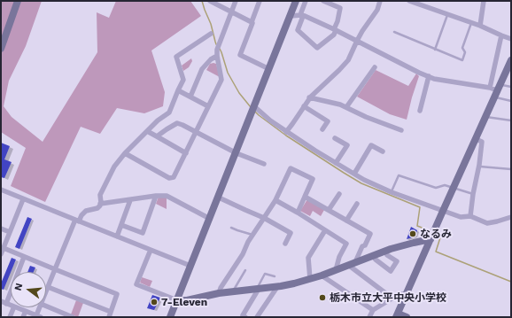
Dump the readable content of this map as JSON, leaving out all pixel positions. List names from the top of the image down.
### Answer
{
  "places": ["なるみ", "栃木市立大平中央小学校", "7-Eleven"],
  "north": "left"
}
